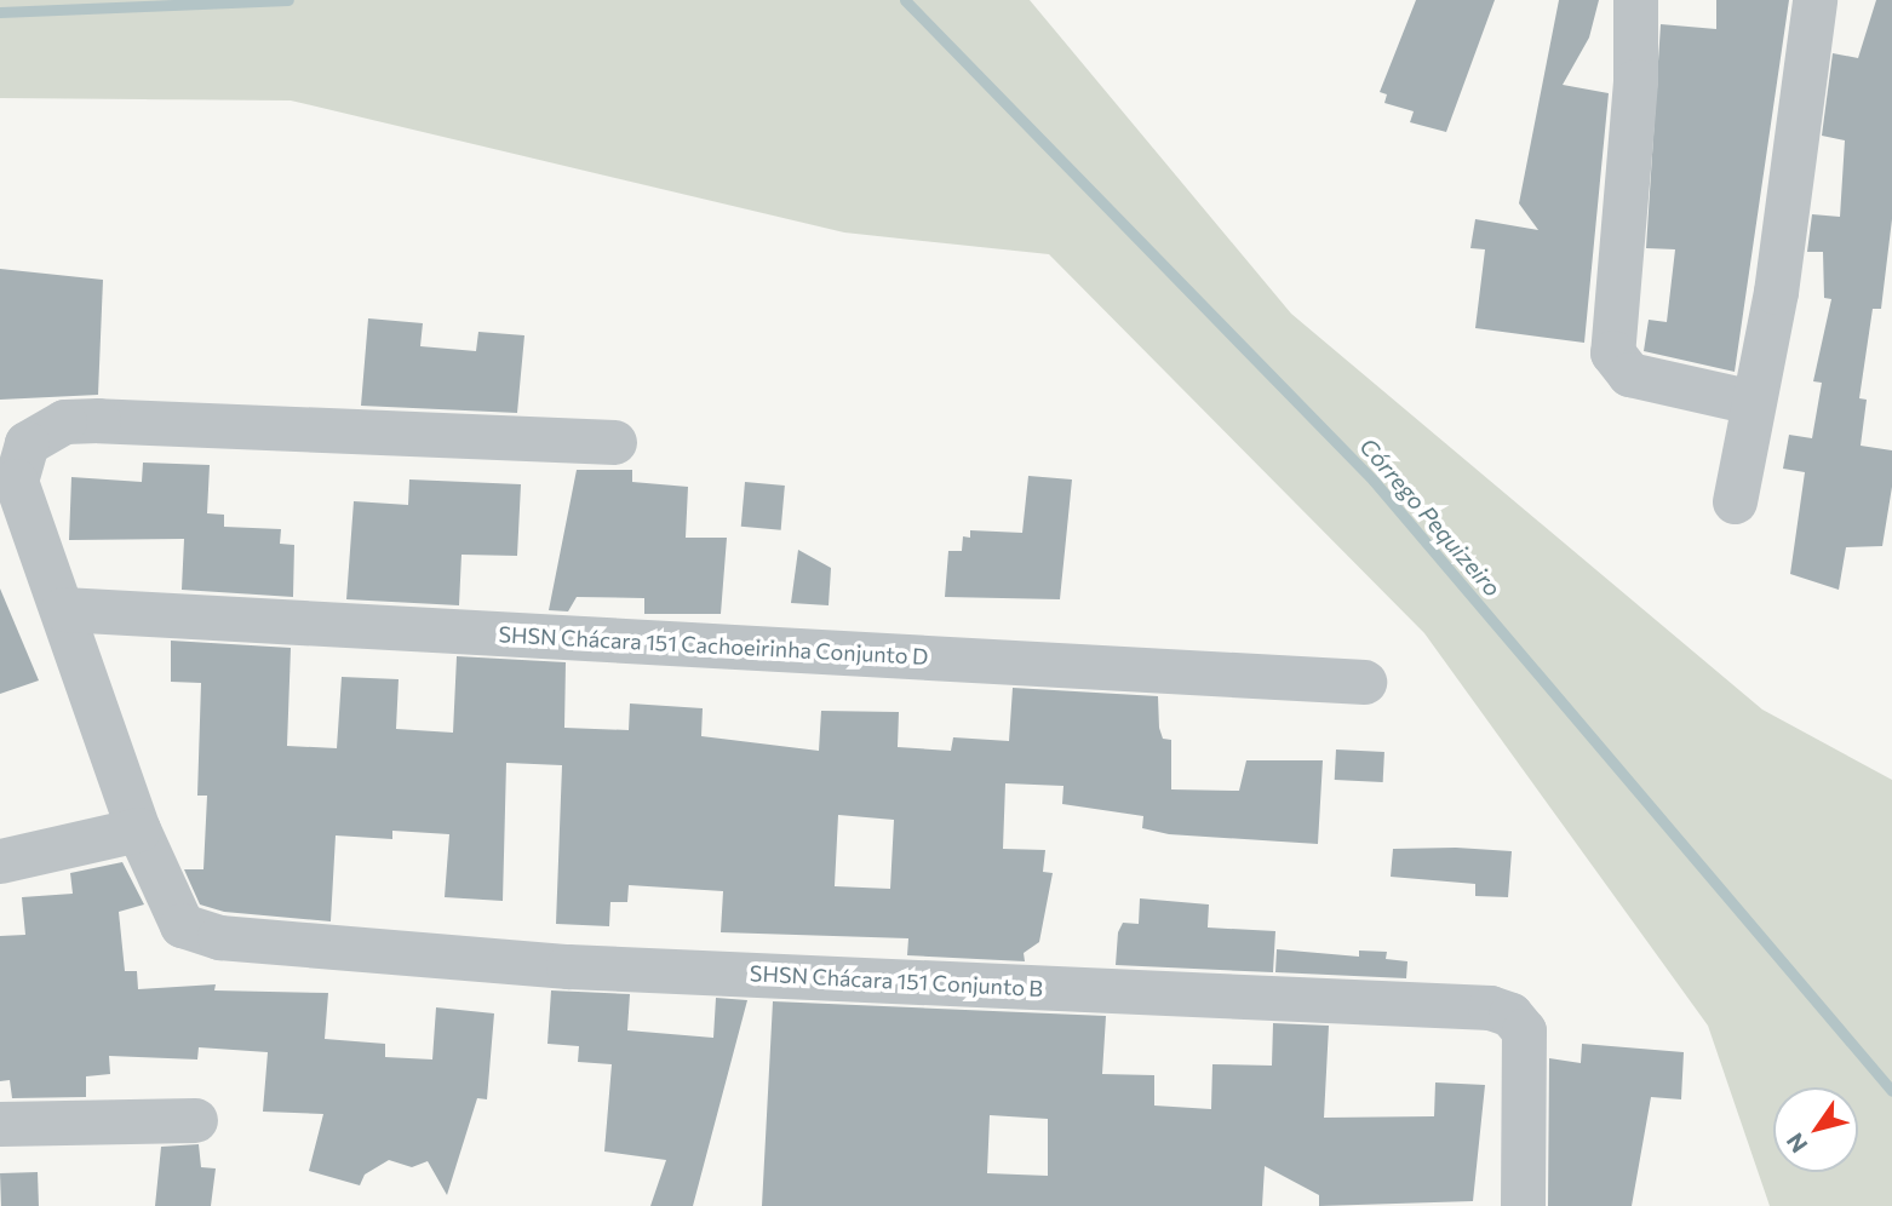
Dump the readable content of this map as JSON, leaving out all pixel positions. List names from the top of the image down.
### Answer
{
  "streets": {
    "street": ["SHSN Chácara 151 Cachoeirinha Conjunto D", "SHSN Chácara 151 Conjunto B"]
  },
  "water": ["Córrego Pequizeiro"],
  "north": "bottom left"
}
